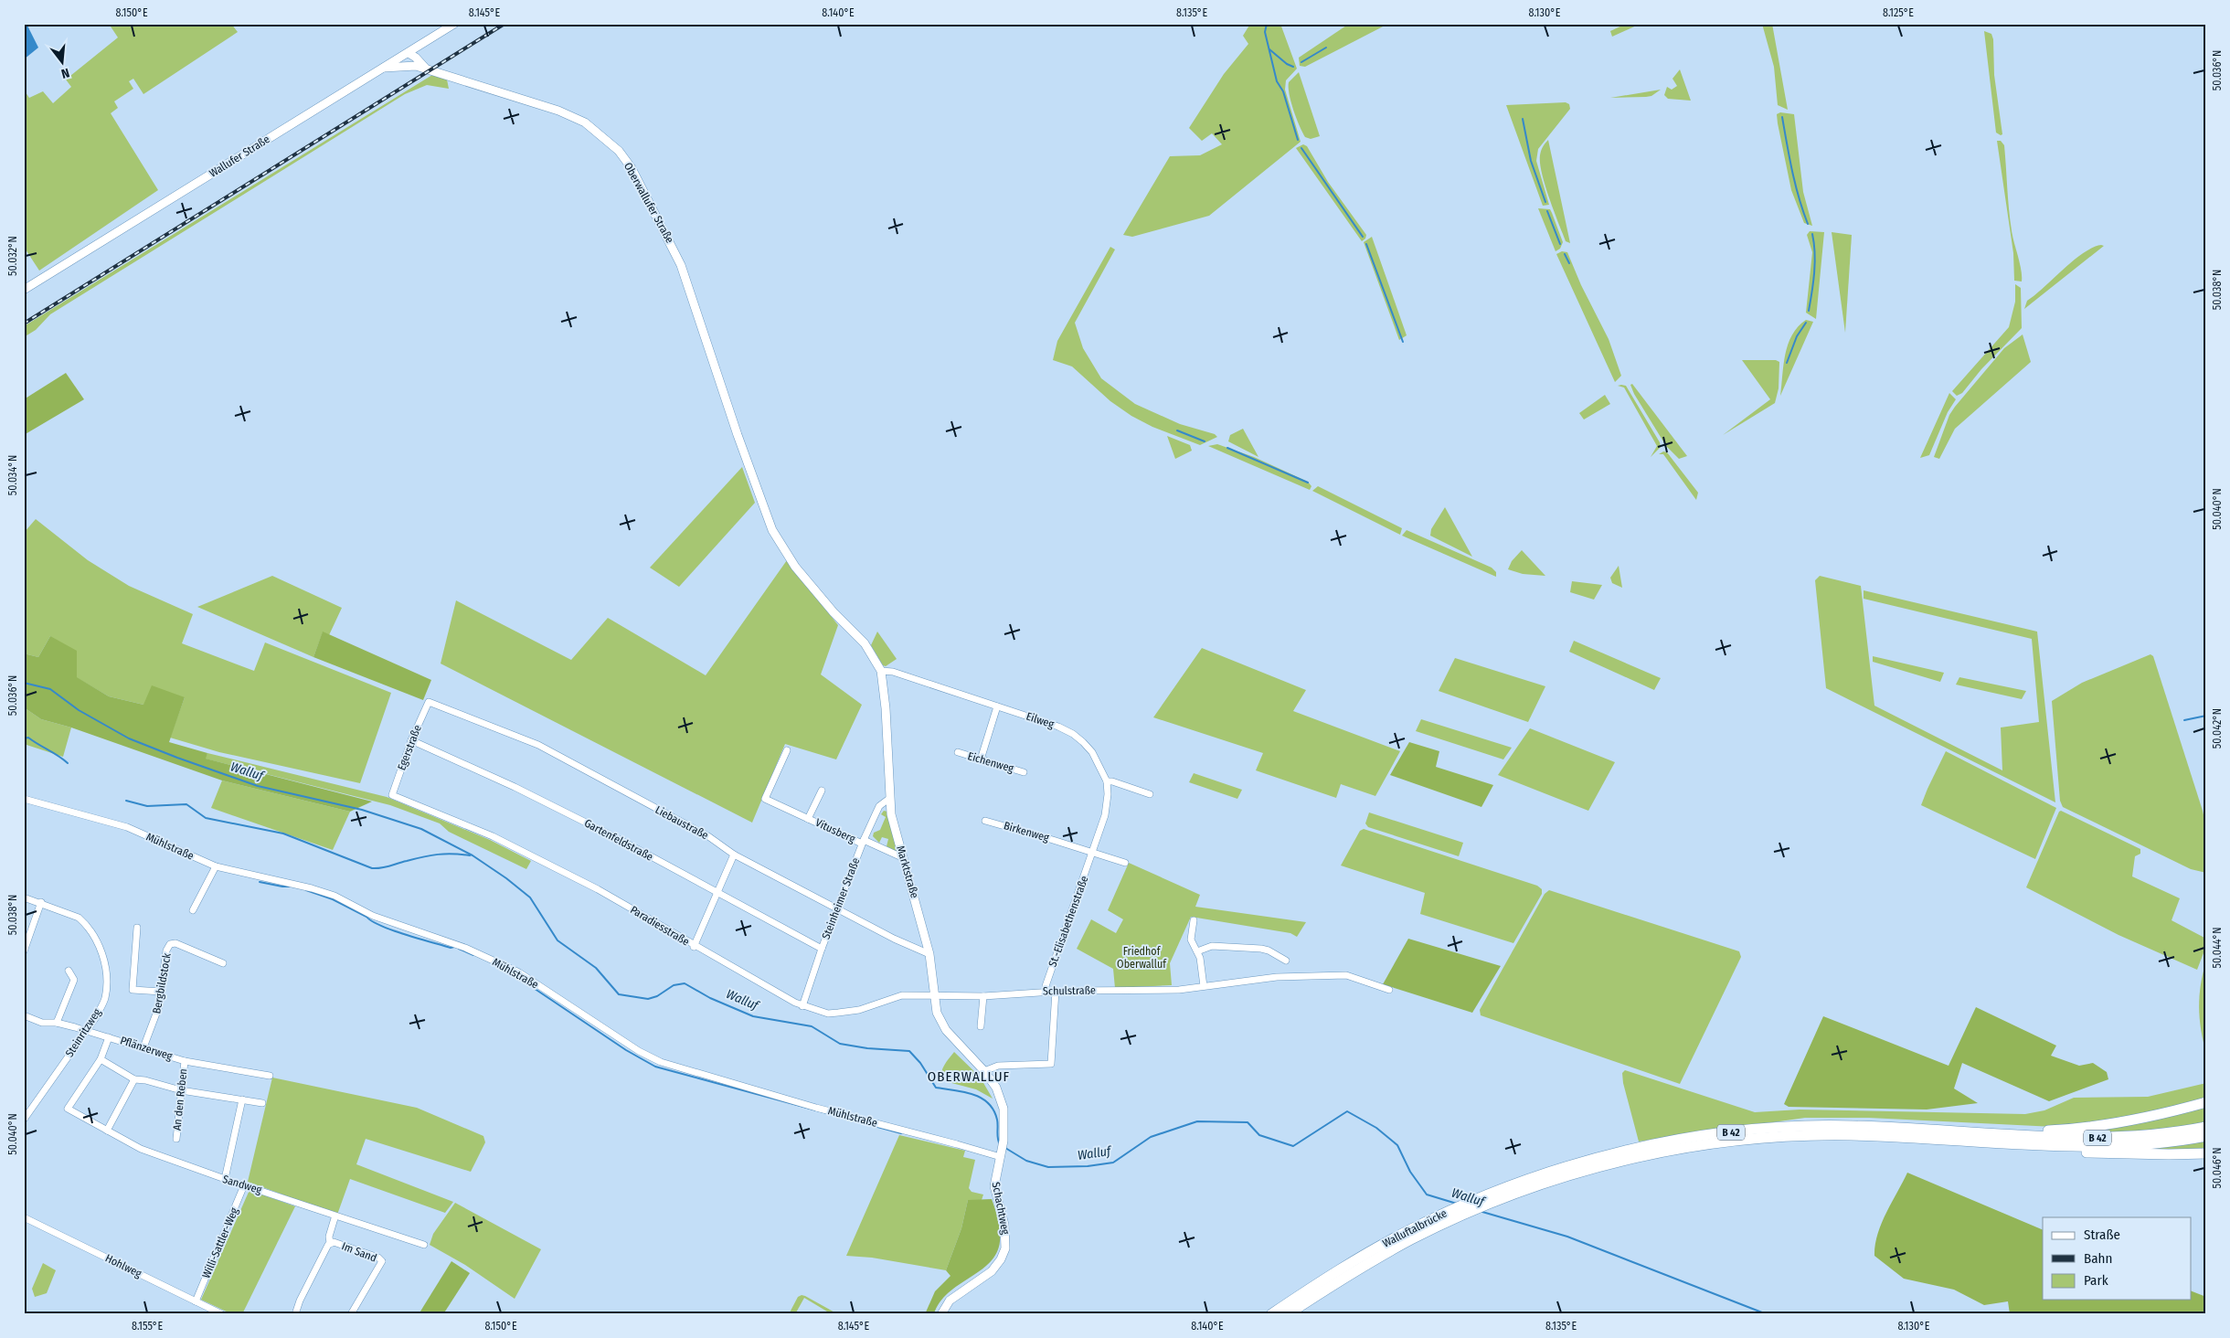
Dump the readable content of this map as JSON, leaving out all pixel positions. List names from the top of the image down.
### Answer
{
  "streets": {
    "highway": ["B 42", "Walluftalbrücke"],
    "street": [
      "Wallufer Straße",
      "Oberwallufer Straße",
      "Eilweg",
      "Egerstraße",
      "Eichenweg",
      "Liebaustraße",
      "Vitusberg",
      "Birkenweg",
      "Gartenfeldstraße",
      "Mühlstraße",
      "Marktstraße",
      "Steinheimer Straße",
      "St.-Elisabethenstraße",
      "Paradiesstraße",
      "Bergbildstock",
      "Schulstraße",
      "Steinritzweg",
      "Pflänzerweg",
      "An den Reben",
      "Sandweg",
      "Schachtweg",
      "Willi-Sattler-Weg",
      "Im Sand",
      "Hohlweg"
    ]
  },
  "crossings": [
    ["Wallufer Straße", "Oberwallufer Straße"],
    ["Oberwallufer Straße", "Marktstraße"],
    ["Eilweg", "Birkenweg"],
    ["Eilweg", "Marktstraße"],
    ["Eilweg", "St.-Elisabethenstraße"],
    ["Egerstraße", "Liebaustraße"],
    ["Egerstraße", "Gartenfeldstraße"],
    ["Egerstraße", "Paradiesstraße"],
    ["Liebaustraße", "Marktstraße"],
    ["Liebaustraße", "Steinheimer Straße"],
    ["Vitusberg", "Marktstraße"],
    ["Vitusberg", "Steinheimer Straße"],
    ["Birkenweg", "St.-Elisabethenstraße"],
    ["Gartenfeldstraße", "Steinheimer Straße"],
    ["Mühlstraße", "Marktstraße"],
    ["Mühlstraße", "Schachtweg"],
    ["Marktstraße", "Steinheimer Straße"],
    ["Marktstraße", "Paradiesstraße"],
    ["Marktstraße", "Schulstraße"],
    ["Marktstraße", "Schachtweg"],
    ["Steinheimer Straße", "Paradiesstraße"],
    ["St.-Elisabethenstraße", "Schulstraße"],
    ["Paradiesstraße", "Schulstraße"],
    ["Bergbildstock", "Pflänzerweg"],
    ["Steinritzweg", "Pflänzerweg"],
    ["Pflänzerweg", "An den Reben"],
    ["B 42", "Walluftalbrücke"],
    ["Sandweg", "Willi-Sattler-Weg"],
    ["Willi-Sattler-Weg", "Hohlweg"]
  ],
  "districts": ["OBERWALLUF"],
  "water": ["Walluf"],
  "parks": ["Friedhof Oberwalluf"],
  "legend": ["Straße", "Bahn", "Park"],
  "north": "bottom",
  "coordinates": [
    "8.150°E",
    "8.145°E",
    "8.140°E",
    "8.135°E",
    "8.130°E",
    "8.125°E",
    "50.036°N",
    "50.032°N",
    "50.038°N",
    "50.034°N",
    "50.040°N",
    "50.042°N",
    "50.044°N",
    "50.046°N",
    "8.155°E"
  ]
}
